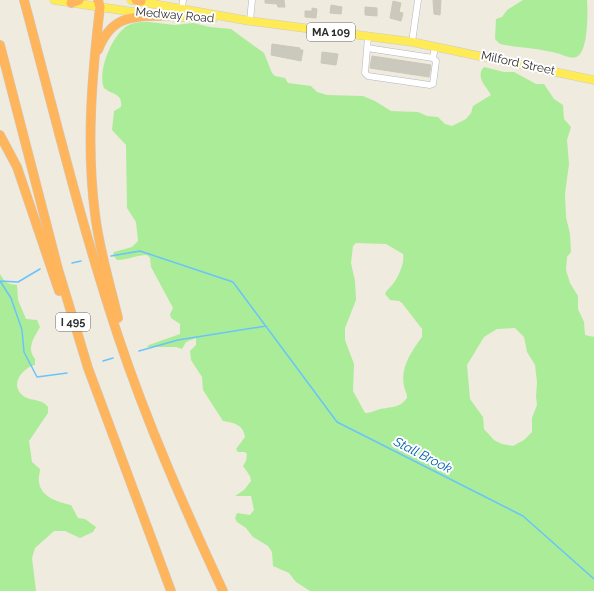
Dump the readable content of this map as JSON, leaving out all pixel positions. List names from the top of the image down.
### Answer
{
  "streets": {
    "highway": ["I 495"],
    "main road": ["Medway Road", "MA 109", "Milford Street"]
  },
  "crossings": [
    ["Medway Road", "Milford Street"]
  ],
  "water": ["Stall Brook"]
}
